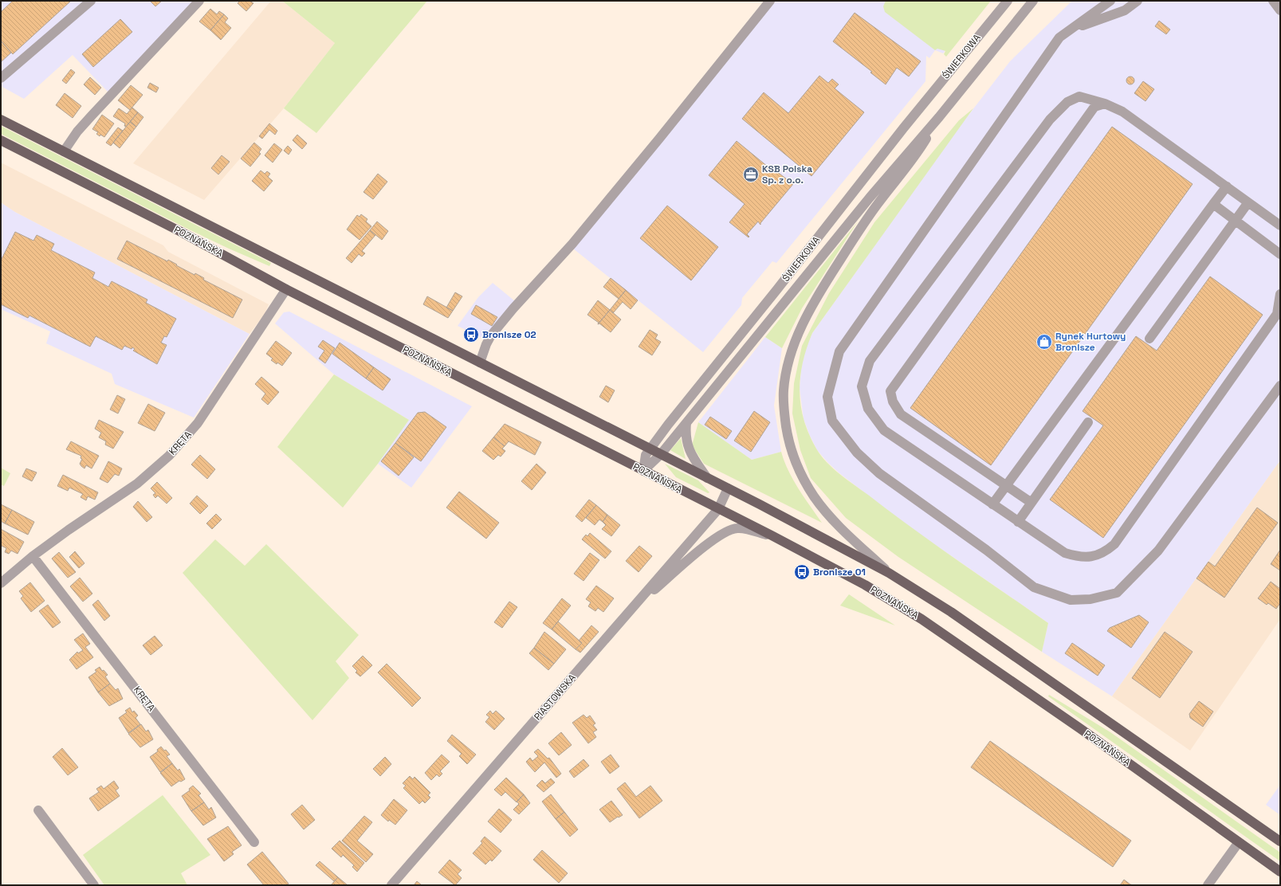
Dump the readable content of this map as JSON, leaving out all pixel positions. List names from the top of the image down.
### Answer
{
  "streets": {
    "main road": ["POZNAŃSKA"],
    "street": ["ŚWIERKOWA", "KRĘTA", "PIASTOWSKA"]
  },
  "crossings": [
    ["ŚWIERKOWA", "POZNAŃSKA"],
    ["POZNAŃSKA", "KRĘTA"],
    ["POZNAŃSKA", "PIASTOWSKA"]
  ],
  "places": {
    "office": ["KSB Polska Sp. z o.o."],
    "bus stop": ["Bronisze 02", "Bronisze 01"],
    "shop": ["Rynek Hurtowy Bronisze"]
  }
}
